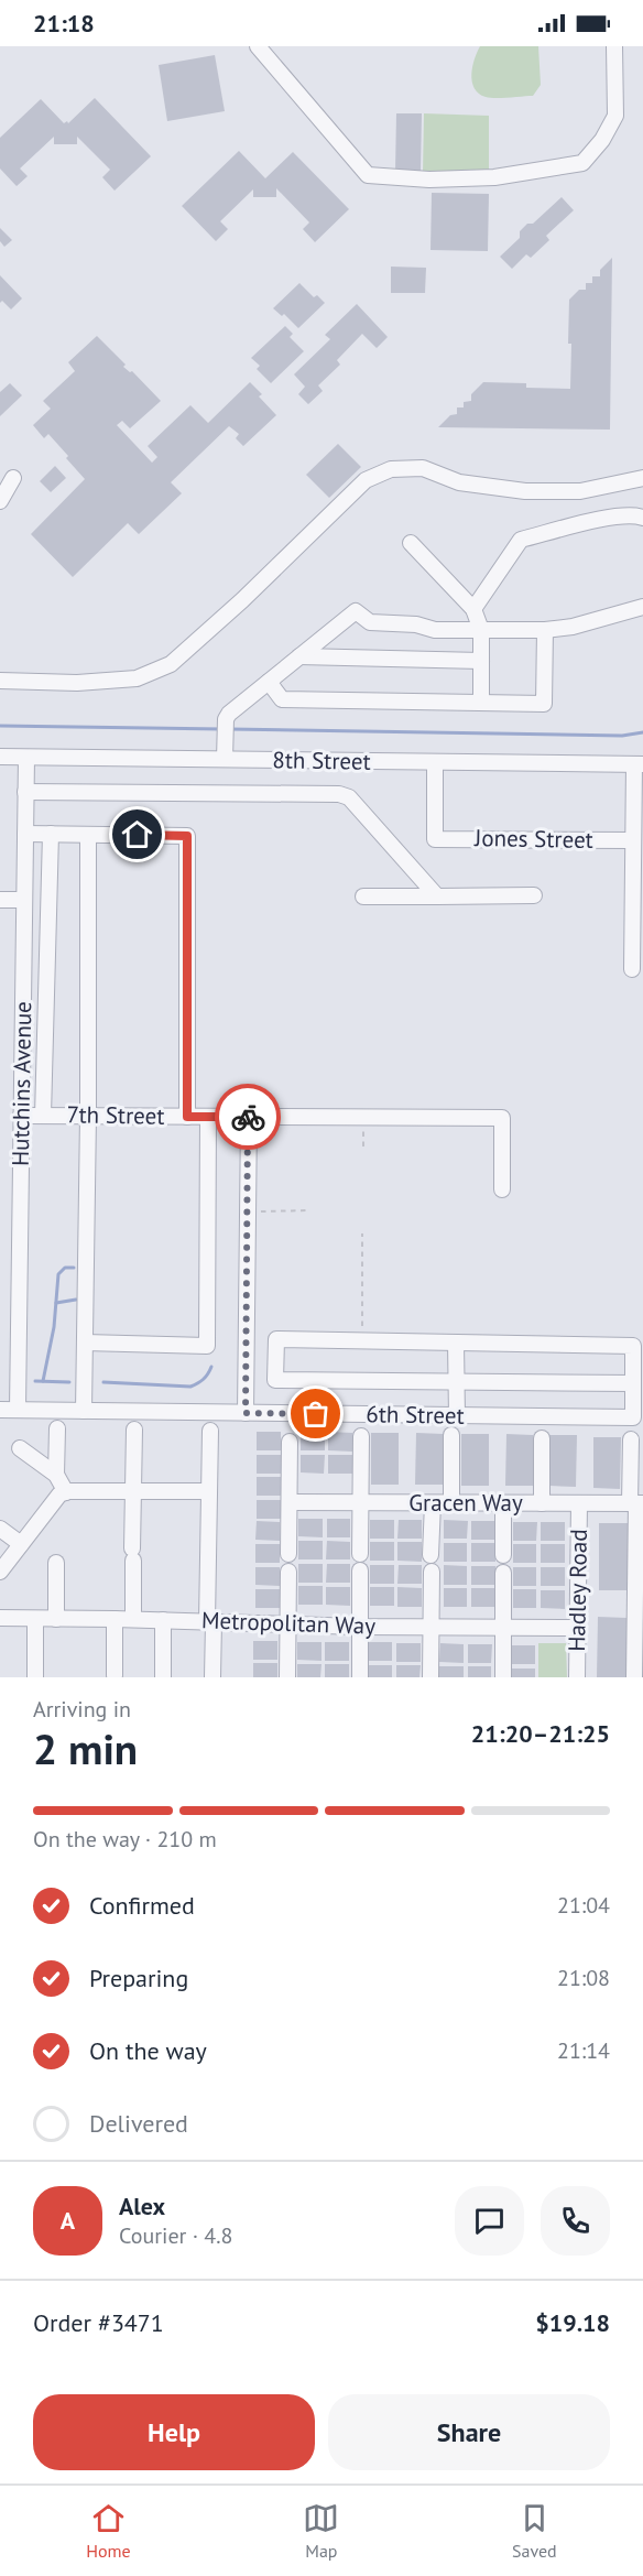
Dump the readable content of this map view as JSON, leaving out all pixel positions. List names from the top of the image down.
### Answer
{
  "streets": {
    "street": [
      "8th Street",
      "Jones Street",
      "Hutchins Avenue",
      "7th Street",
      "6th Street",
      "Gracen Way",
      "Hadley Road",
      "Metropolitan Way"
    ]
  },
  "crossings": [
    ["8th Street", "Jones Street"],
    ["8th Street", "Hutchins Avenue"],
    ["Hutchins Avenue", "7th Street"],
    ["Hutchins Avenue", "6th Street"],
    ["Gracen Way", "Hadley Road"],
    ["Hadley Road", "Metropolitan Way"]
  ],
  "page": {
    "status": "21:18",
    "heading": ["2 min", "Arriving in", "21:20–21:25"],
    "panel": [
      "Alex",
      "Courier · 4.8",
      "Order #3471",
      "$19.18"
    ],
    "bar": "On the way · 210 m",
    "list": [
      ["Confirmed", "21:04"],
      ["Preparing", "21:08"],
      ["On the way", "21:14"],
      "Delivered"
    ],
    "round": "A",
    "buttons": ["Help", "Share"],
    "tabs": ["Home", "Map", "Saved"]
  }
}
